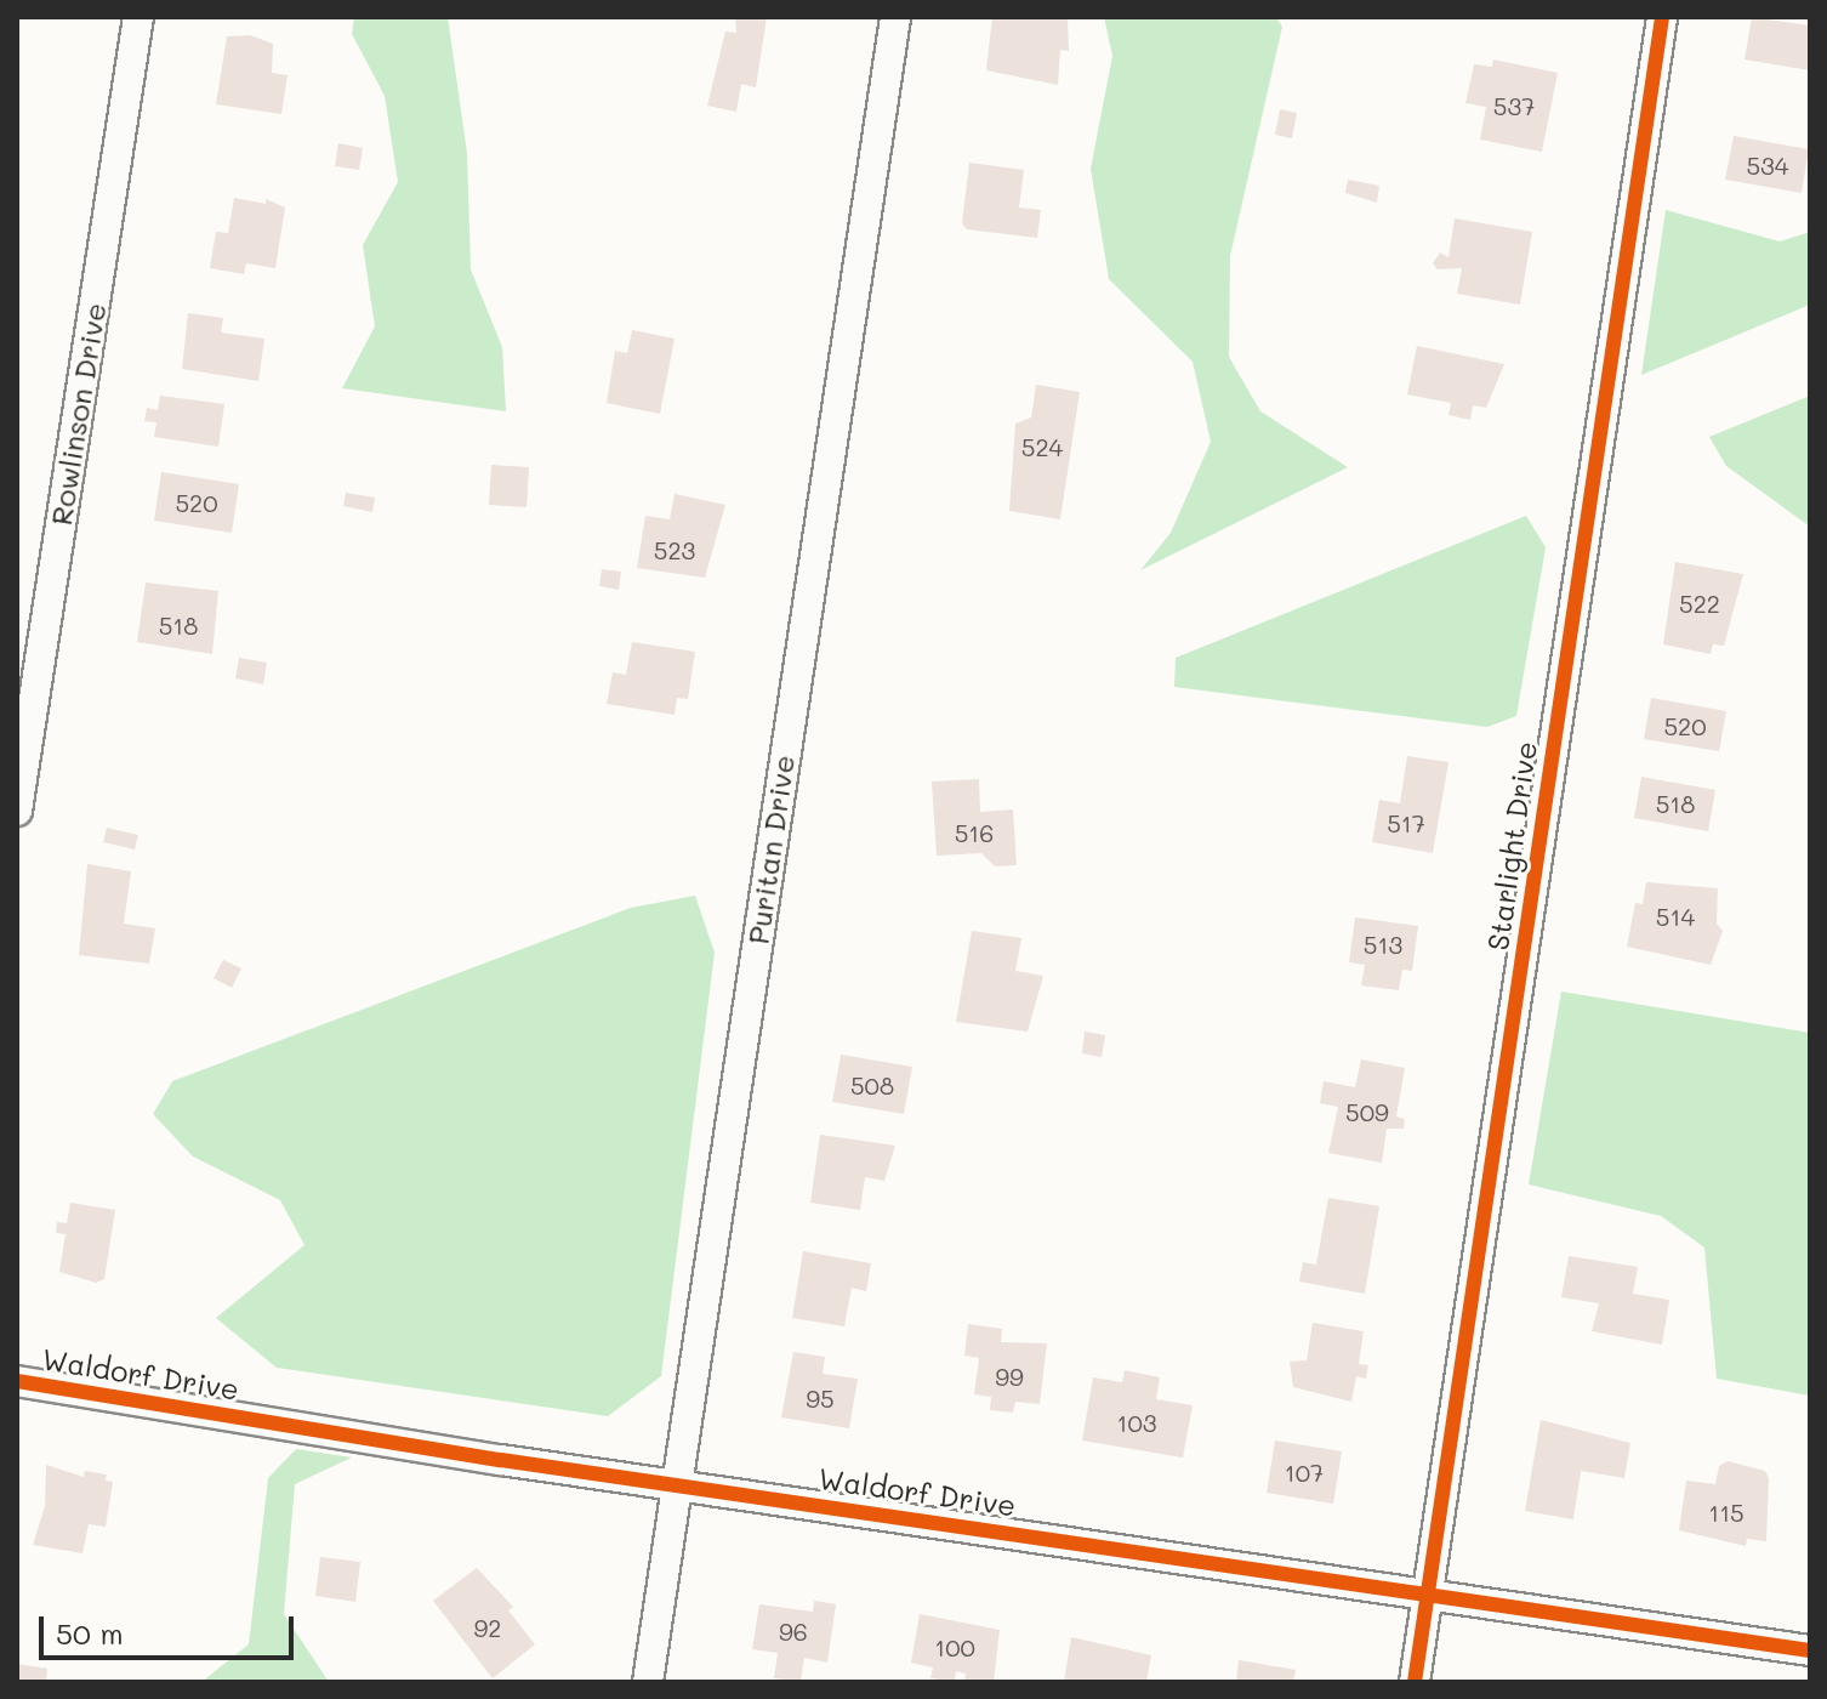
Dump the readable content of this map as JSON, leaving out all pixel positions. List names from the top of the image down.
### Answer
{
  "streets": {
    "street": [
      "Rowlinson Drive",
      "Starlight Drive",
      "Puritan Drive",
      "Waldorf Drive"
    ]
  },
  "crossings": [
    ["Starlight Drive", "Waldorf Drive"],
    ["Puritan Drive", "Waldorf Drive"]
  ],
  "house_numbers": [
    "537",
    "534",
    "524",
    "520",
    "523",
    "522",
    "518",
    "520",
    "518",
    "517",
    "516",
    "514",
    "513",
    "508",
    "509",
    "99",
    "95",
    "103",
    "107",
    "115",
    "92",
    "96",
    "100"
  ],
  "scale_bar": "50 m"
}
